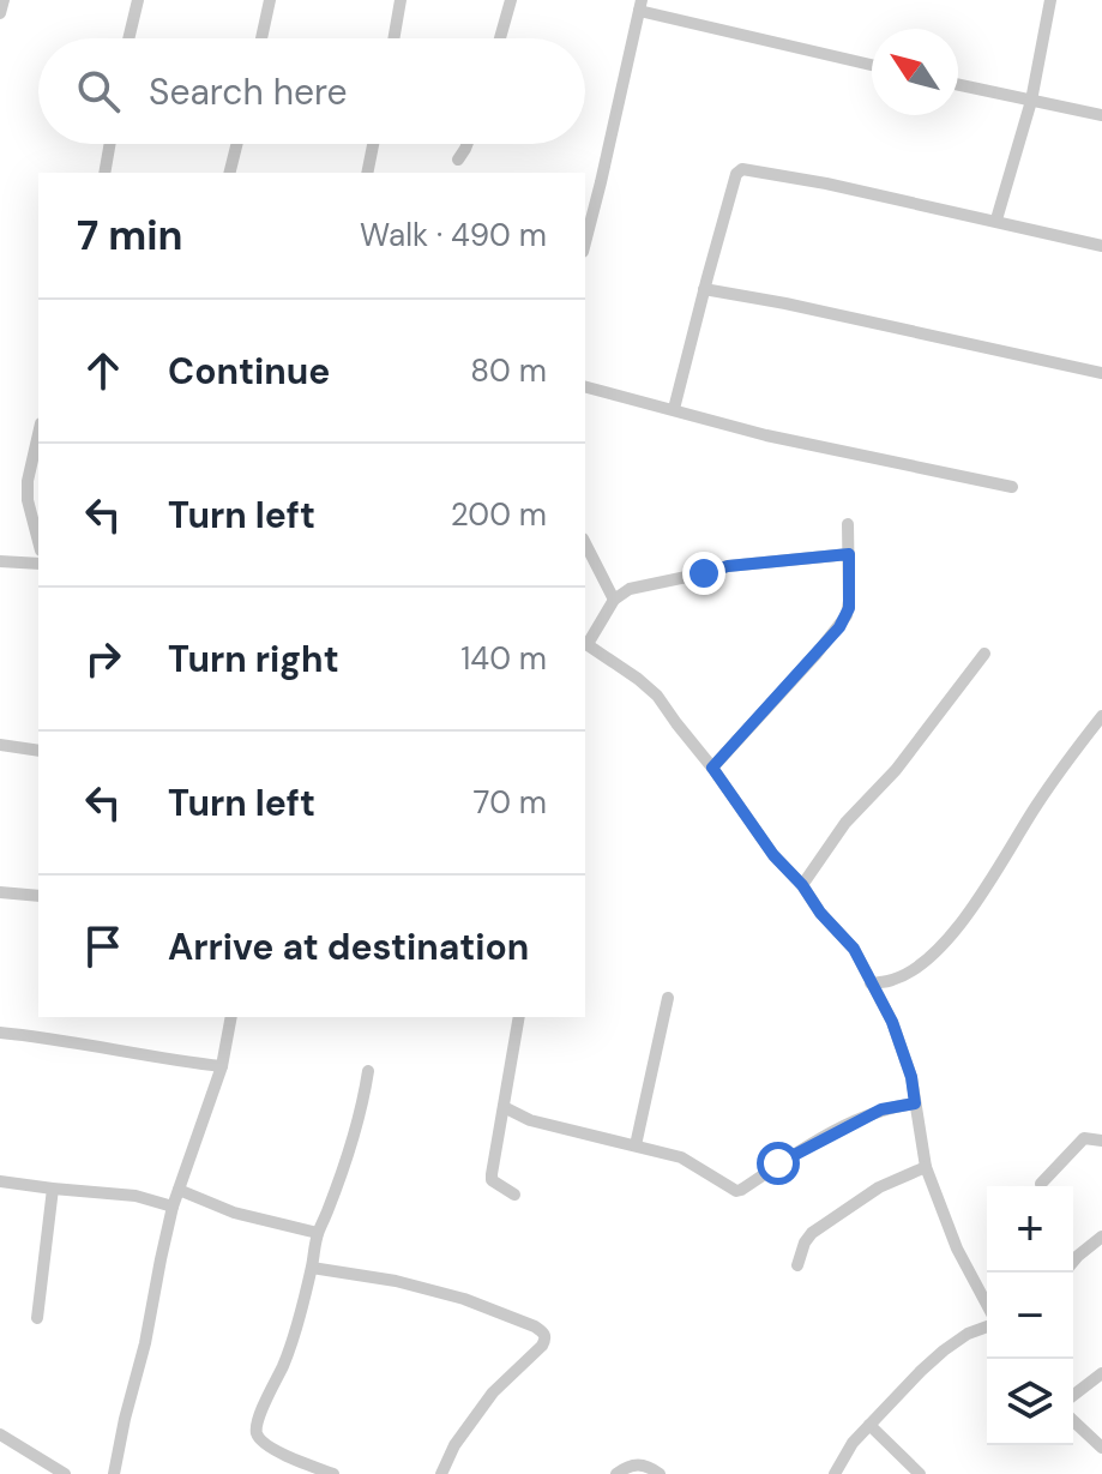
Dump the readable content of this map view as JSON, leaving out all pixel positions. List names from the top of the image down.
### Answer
{
  "north": "top left",
  "page": {
    "search": "Search here",
    "heading": ["7 min", "Walk · 490 m"],
    "list": [
      ["Continue", "80 m"],
      ["Turn left", "200 m"],
      ["Turn right", "140 m"],
      ["Turn left", "70 m"],
      "Arrive at destination"
    ],
    "map_buttons": ["+", "−"]
  }
}
